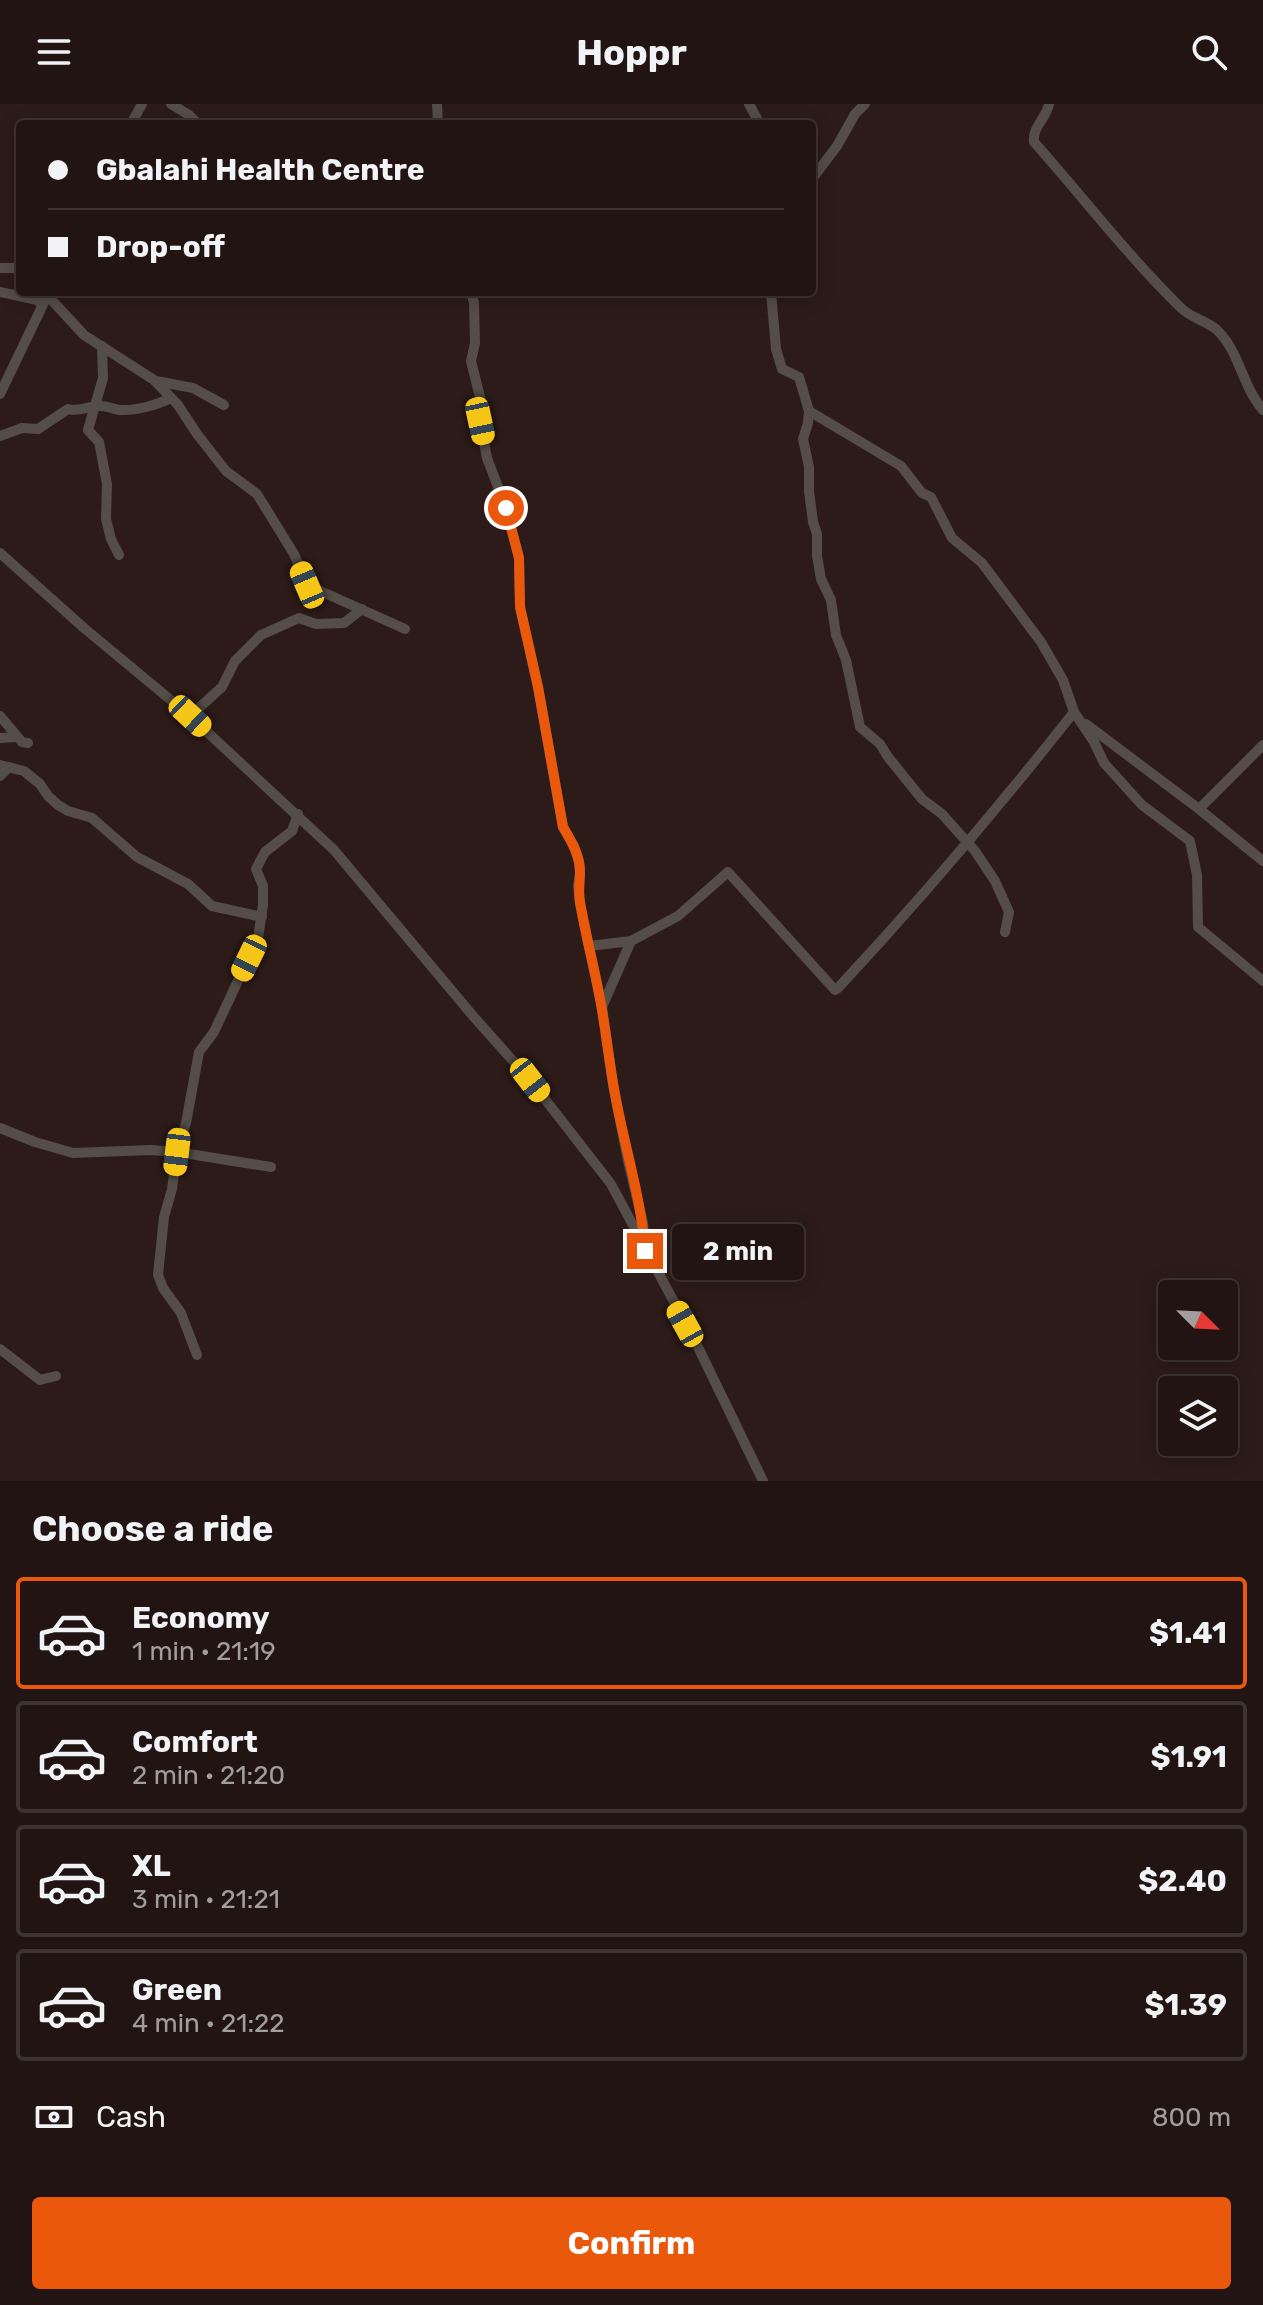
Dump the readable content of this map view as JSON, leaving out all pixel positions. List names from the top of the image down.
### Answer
{
  "north": "bottom right",
  "page": {
    "header": "Hoppr",
    "banner": ["Gbalahi Health Centre", "Drop-off"],
    "bubble": "2 min",
    "heading": "Choose a ride",
    "list": [
      {
        "name": "Economy",
        "note": "1 min · 21:19",
        "value": "$1.41"
      },
      {
        "name": "Comfort",
        "note": "2 min · 21:20",
        "value": "$1.91"
      },
      {
        "name": "XL",
        "note": "3 min · 21:21",
        "value": "$2.40"
      },
      {
        "name": "Green",
        "note": "4 min · 21:22",
        "value": "$1.39"
      }
    ],
    "pay": ["Cash", "800 m"],
    "buttons": "Confirm"
  }
}
